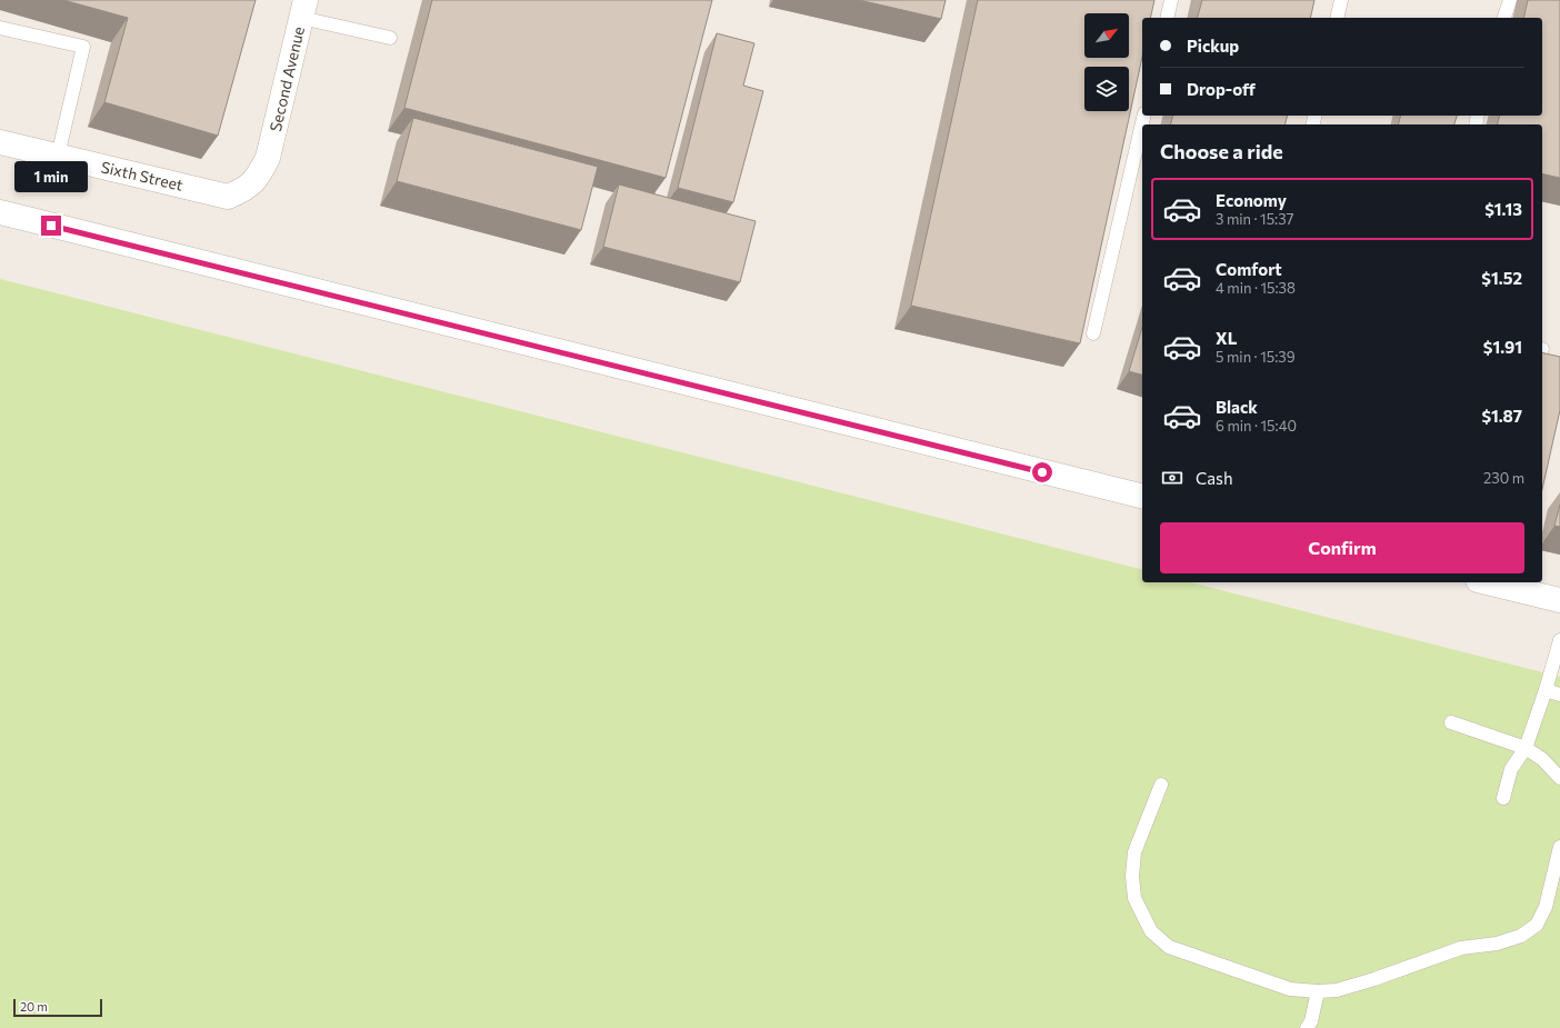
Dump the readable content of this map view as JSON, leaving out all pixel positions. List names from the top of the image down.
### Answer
{
  "streets": {
    "street": ["Second Avenue", "Sixth Street"]
  },
  "crossings": [
    ["Second Avenue", "Sixth Street"]
  ],
  "scale_bar": "20 m",
  "north": "top right",
  "page": {
    "banner": ["Pickup", "Drop-off"],
    "heading": "Choose a ride",
    "bubble": "1 min",
    "list": [
      {
        "name": "Economy",
        "note": "3 min · 15:37",
        "value": "$1.13"
      },
      {
        "name": "Comfort",
        "note": "4 min · 15:38",
        "value": "$1.52"
      },
      {
        "name": "XL",
        "note": "5 min · 15:39",
        "value": "$1.91"
      },
      {
        "name": "Black",
        "note": "6 min · 15:40",
        "value": "$1.87"
      }
    ],
    "pay": ["Cash", "230 m"],
    "buttons": "Confirm",
    "scale": "20 m"
  }
}
